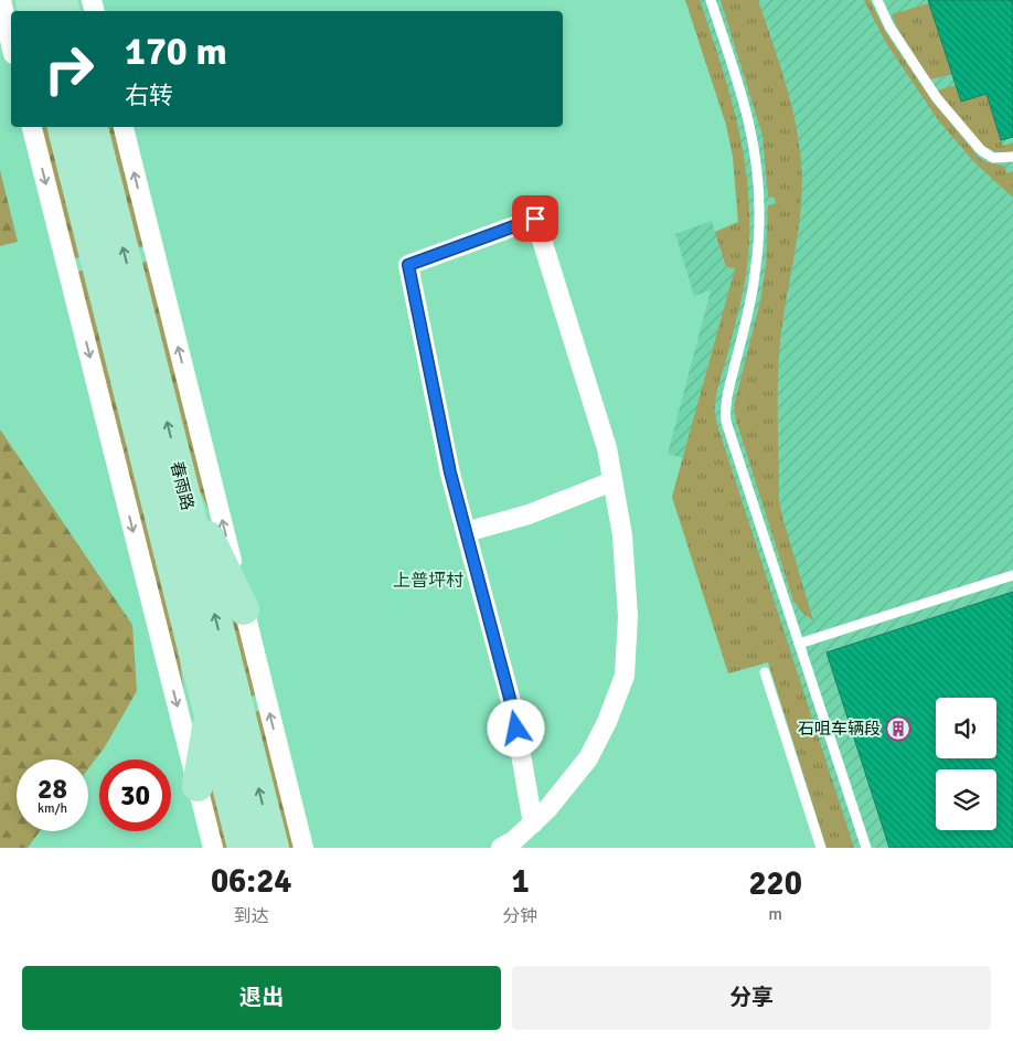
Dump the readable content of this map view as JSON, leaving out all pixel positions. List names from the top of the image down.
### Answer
{
  "streets": {
    "main road": ["春雨路"]
  },
  "districts": ["上普坪村"],
  "places": {
    "building": ["石咀车辆段"]
  },
  "page": {
    "turn": ["170 m", "右转"],
    "speed": "28 km/h",
    "limit": "30",
    "eta": [
      "06:24",
      "到达",
      "1",
      "分钟",
      "220",
      "m"
    ],
    "buttons": ["退出", "分享"]
  }
}
